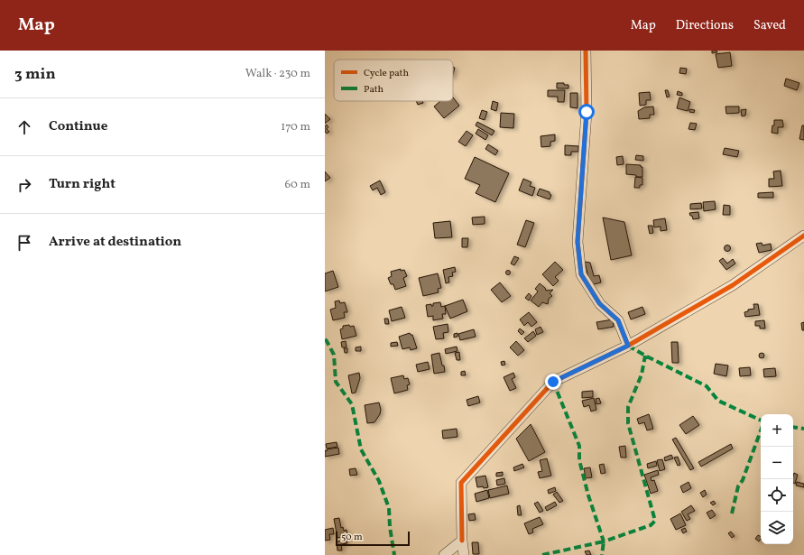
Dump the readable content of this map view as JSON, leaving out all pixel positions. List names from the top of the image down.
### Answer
{
  "legend": ["Cycle path", "Path"],
  "scale_bar": "50 m",
  "page": {
    "header": "Map",
    "nav": ["Map", "Directions", "Saved"],
    "heading": ["3 min", "Walk · 230 m"],
    "list": [
      ["Continue", "170 m"],
      ["Turn right", "60 m"],
      "Arrive at destination"
    ],
    "map_buttons": ["+", "−"],
    "scale": "50 m"
  }
}
